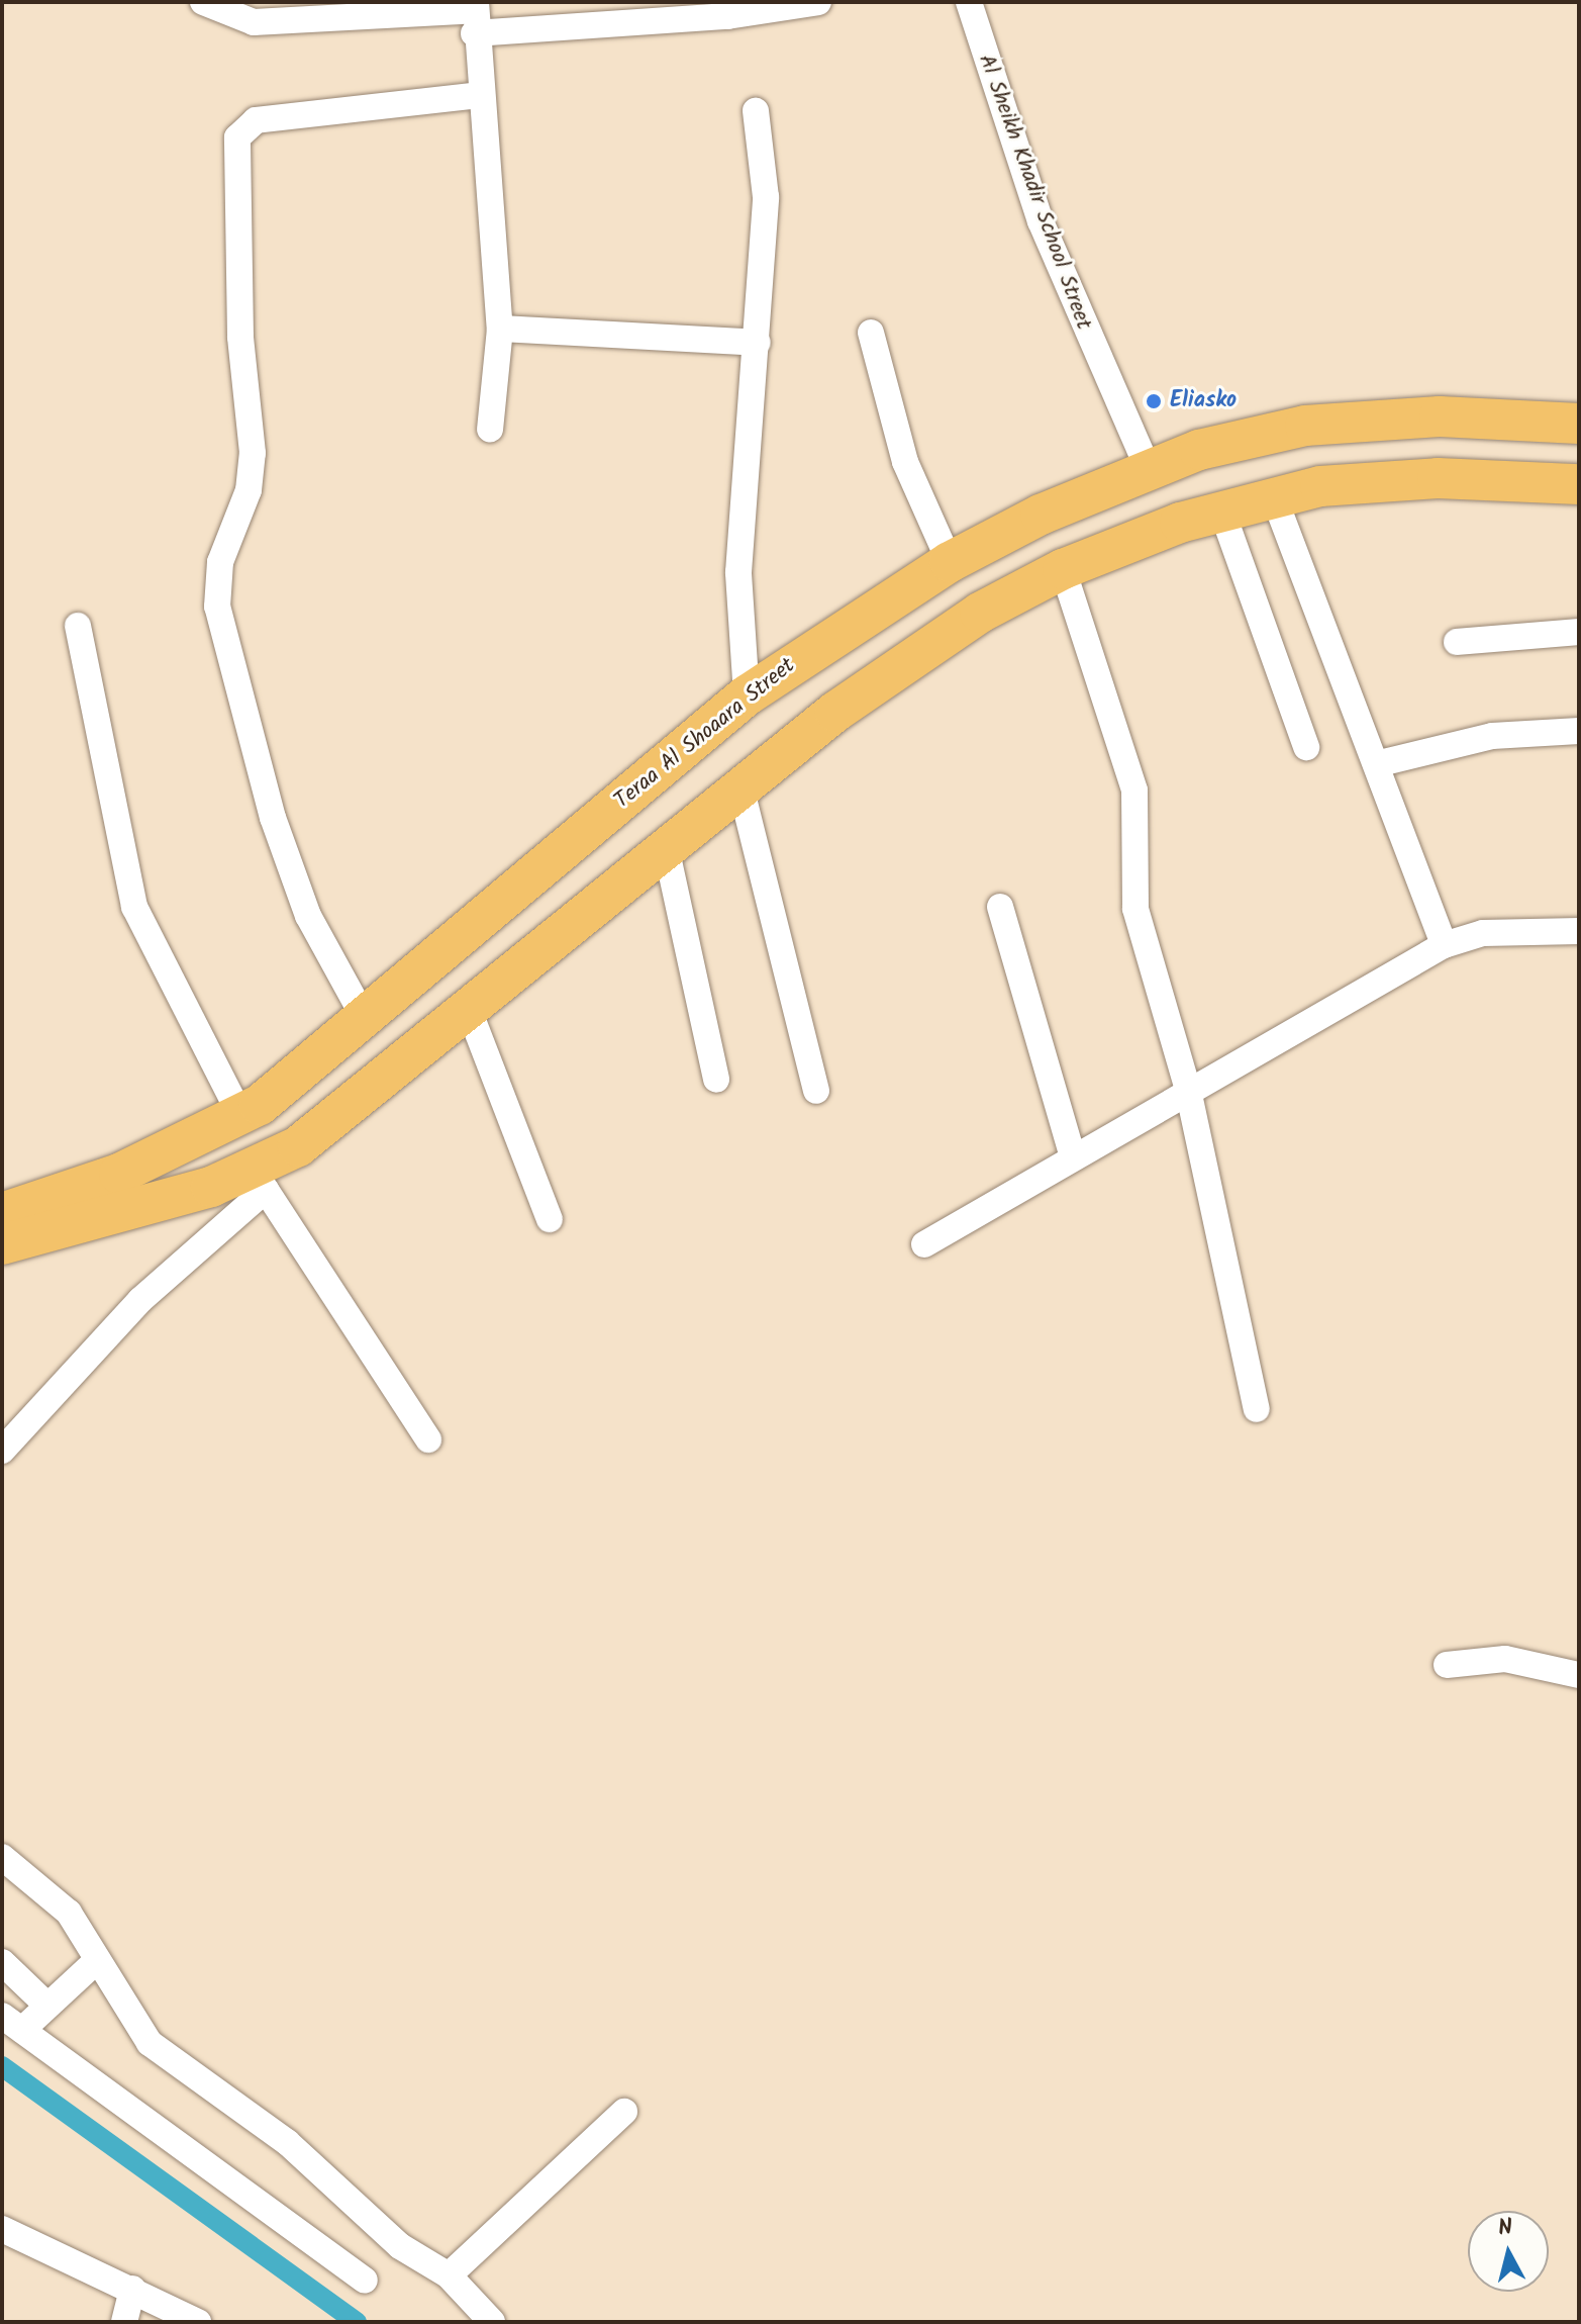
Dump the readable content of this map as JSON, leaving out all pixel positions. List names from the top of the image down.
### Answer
{
  "streets": {
    "highway": ["Teraa Al Shoaara Street"],
    "street": ["Al Sheikh Khadir School Street"]
  },
  "crossings": [
    ["Al Sheikh Khadir School Street", "Teraa Al Shoaara Street"]
  ],
  "places": ["Eliasko"],
  "north": "top"
}
